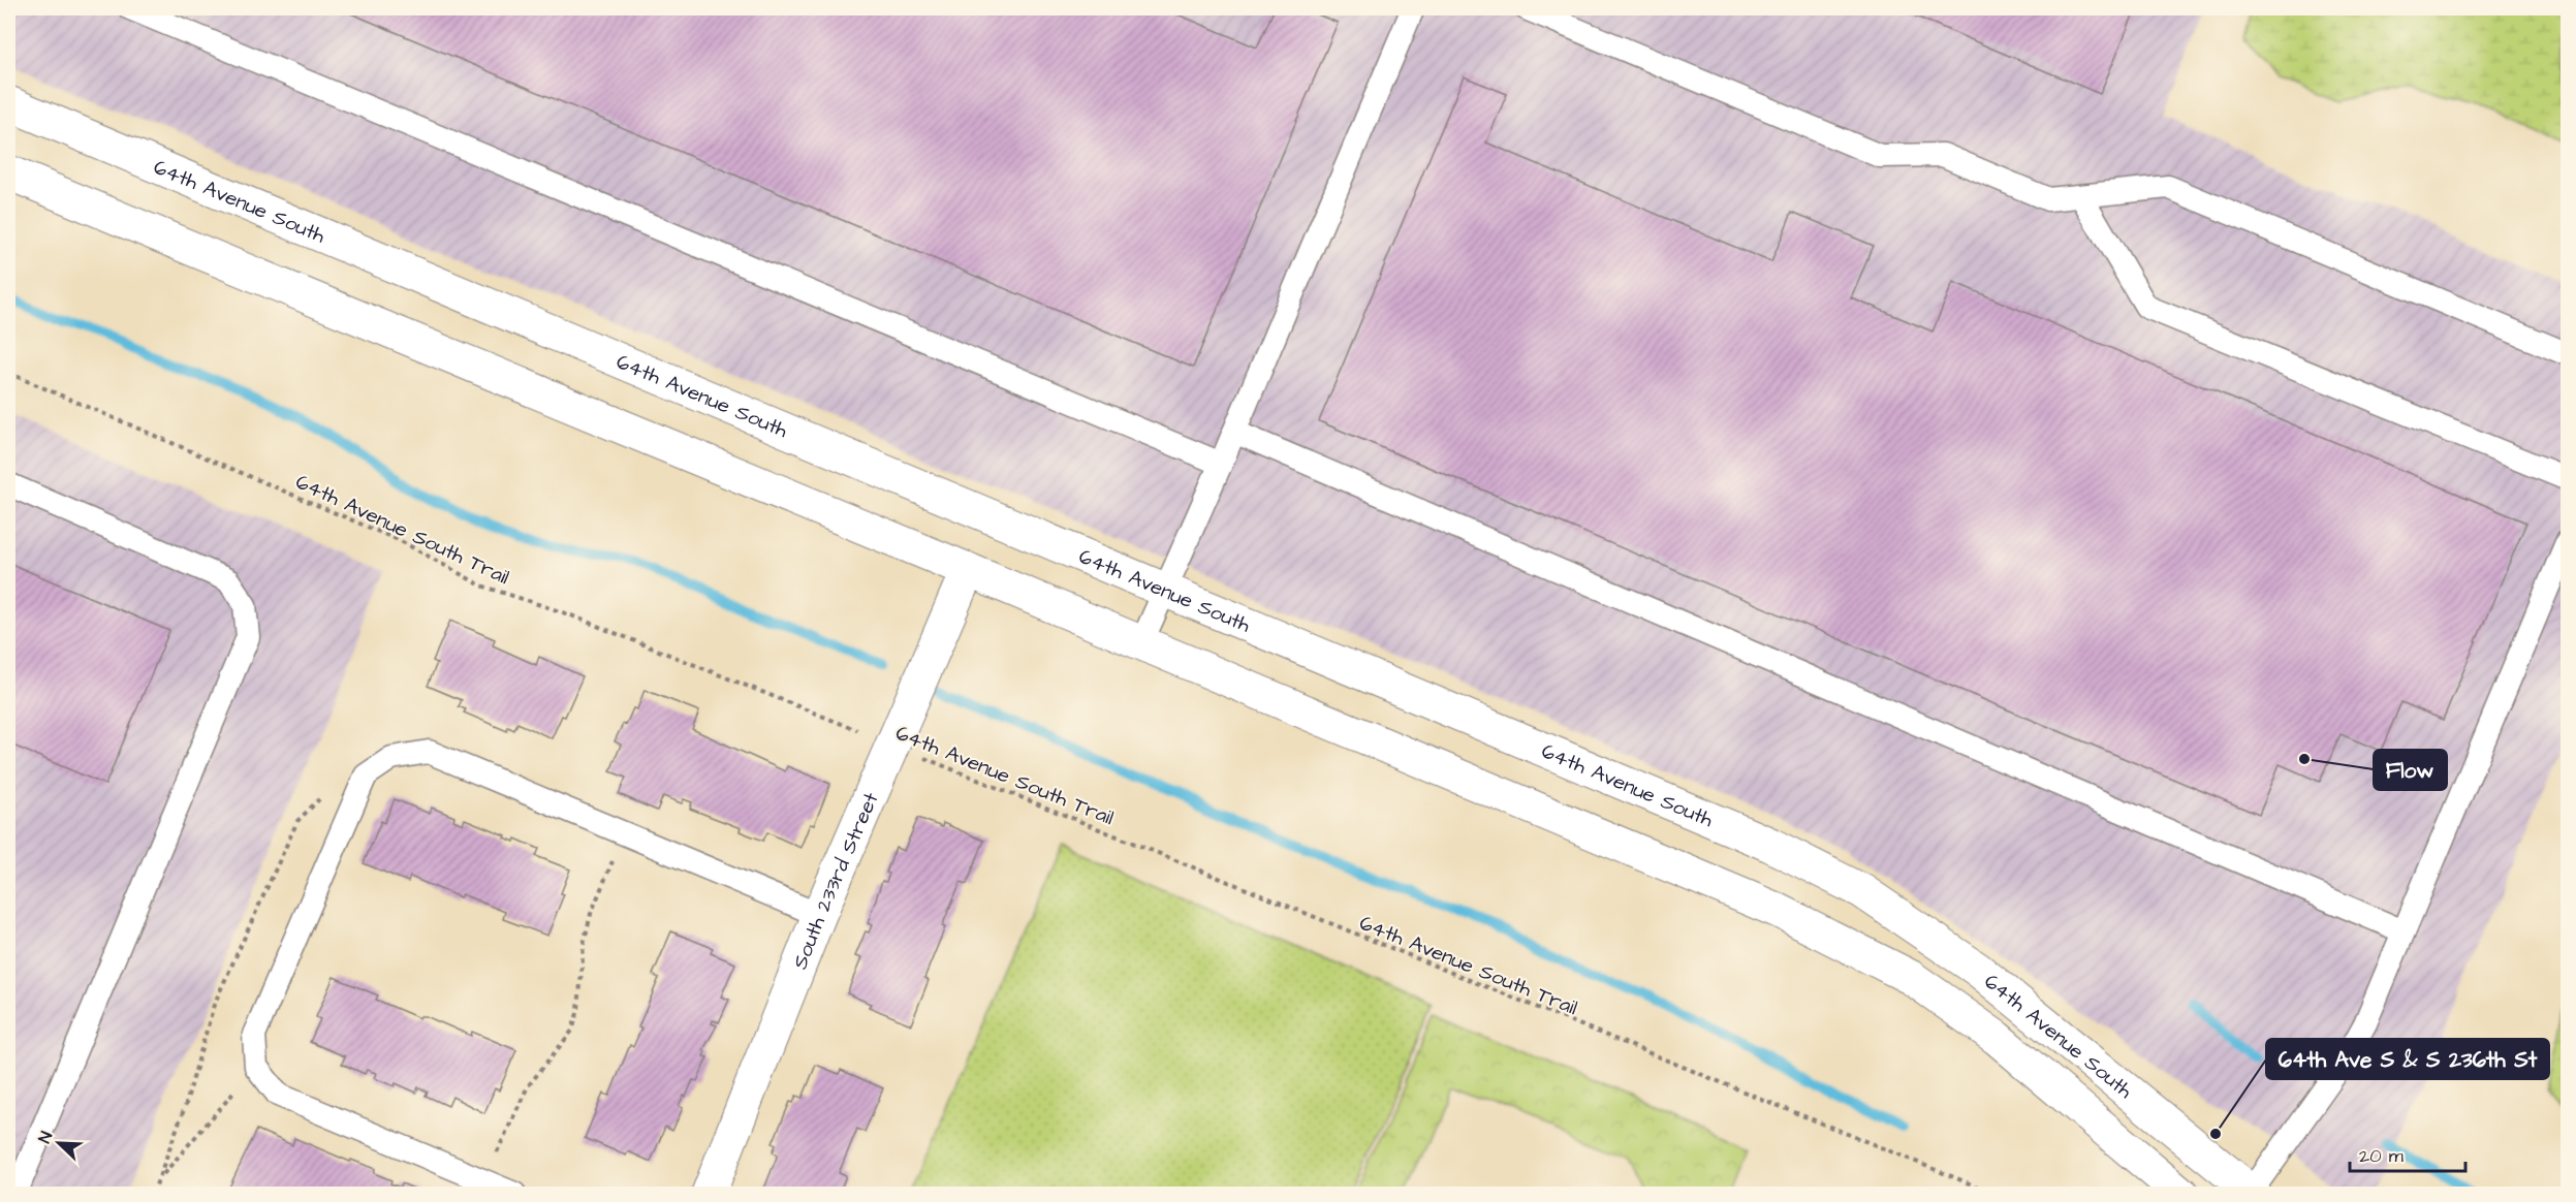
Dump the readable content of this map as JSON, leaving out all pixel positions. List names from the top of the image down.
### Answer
{
  "streets": {
    "street": ["64th Avenue South", "South 233rd Street"],
    "path": ["64th Avenue South Trail"]
  },
  "crossings": [
    ["64th Avenue South", "South 233rd Street"],
    ["64th Avenue South Trail", "South 233rd Street"]
  ],
  "places": ["Flow", "64th Ave S & S 236th St"],
  "scale_bar": "20 m",
  "north": "top left"
}
